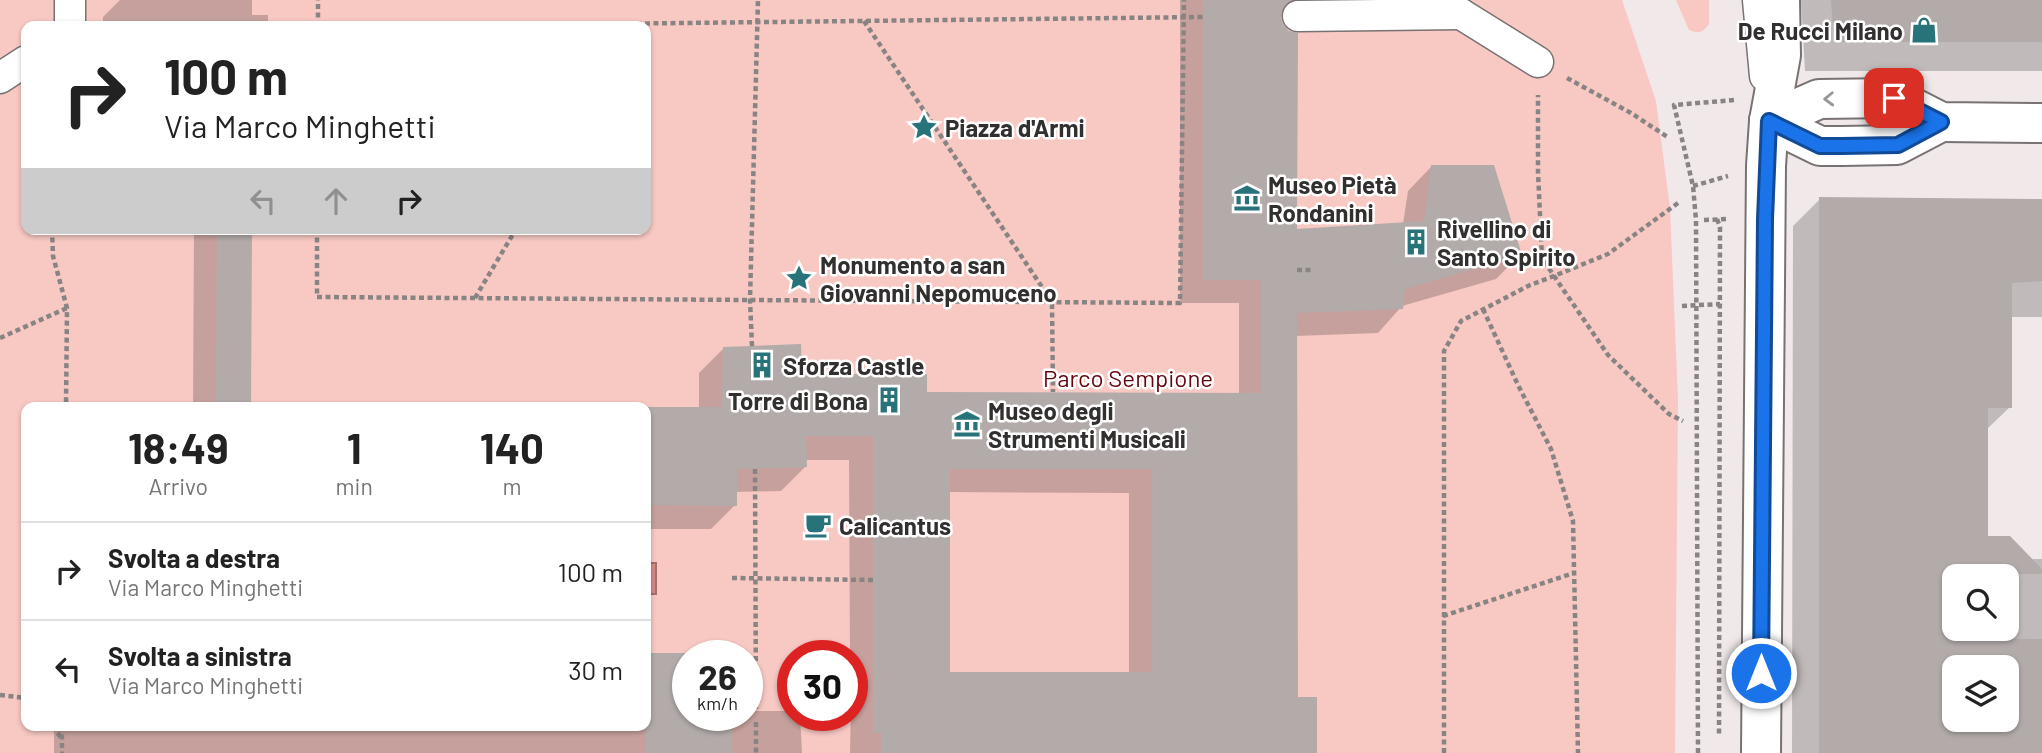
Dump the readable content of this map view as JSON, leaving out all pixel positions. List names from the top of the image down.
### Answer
{
  "parks": ["Parco Sempione"],
  "places": {
    "shop": ["De Rucci Milano"],
    "place": ["Piazza d'Armi", "Monumento a san Giovanni Nepomuceno"],
    "museum": ["Museo Pietà Rondanini", "Museo degli Strumenti Musicali"],
    "building": ["Rivellino di Santo Spirito", "Sforza Castle", "Torre di Bona"],
    "cafe": ["Calicantus"]
  },
  "page": {
    "turn": ["100 m", "Via Marco Minghetti"],
    "eta": [
      "18:49",
      "Arrivo",
      "1",
      "min",
      "140",
      "m"
    ],
    "list": [
      {
        "name": "Svolta a destra",
        "note": "Via Marco Minghetti",
        "value": "100 m"
      },
      {
        "name": "Svolta a sinistra",
        "note": "Via Marco Minghetti",
        "value": "30 m"
      }
    ],
    "speed": "26 km/h",
    "limit": "30"
  }
}
